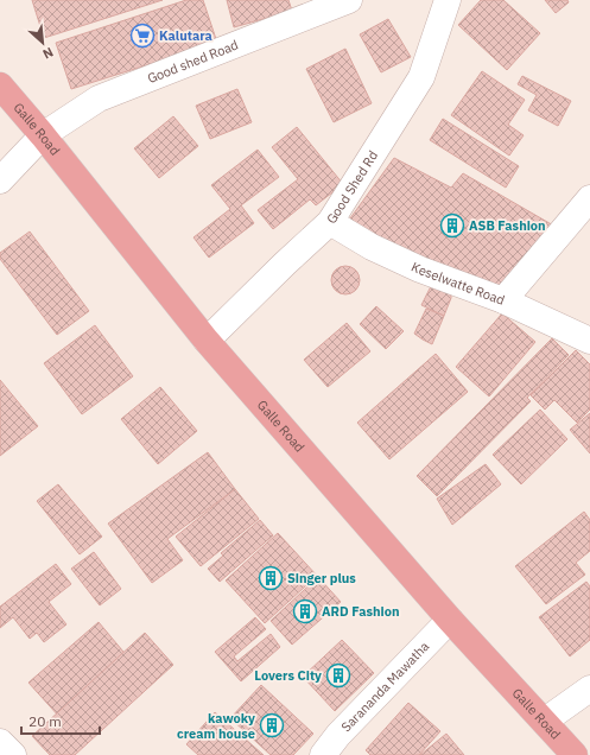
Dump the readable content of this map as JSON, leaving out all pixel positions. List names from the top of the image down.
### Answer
{
  "streets": {
    "highway": ["Galle Road"],
    "street": [
      "Good shed Road",
      "Good Shed Rd",
      "Keselwatte Road",
      "Sarananda Mawatha"
    ]
  },
  "crossings": [
    ["Good shed Road", "Galle Road"],
    ["Galle Road", "Good Shed Rd"],
    ["Galle Road", "Sarananda Mawatha"],
    ["Good Shed Rd", "Keselwatte Road"]
  ],
  "places": {
    "supermarket": ["Kalutara"],
    "building": [
      "ASB Fashion",
      "Singer plus",
      "ARD Fashion",
      "Lovers City",
      "kawoky cream house"
    ]
  },
  "scale_bar": "20 m",
  "north": "bottom right"
}
